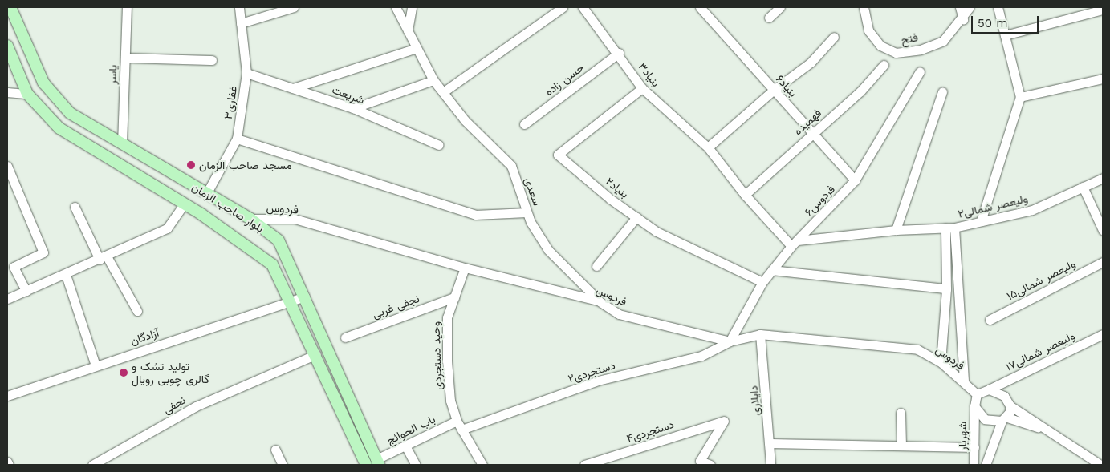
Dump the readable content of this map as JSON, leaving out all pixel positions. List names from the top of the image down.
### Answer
{
  "streets": {
    "main road": ["بلوار صاحب الزمان"],
    "street": [
      "فتح",
      "یاسر",
      "بنیاد۳",
      "حسن زاده",
      "بنیاد۶",
      "شریعت",
      "غفاری۳",
      "فهمیده",
      "بنیاد۲",
      "سعدی",
      "فردوس۶",
      "ولیعصر شمالی۲",
      "فردوس",
      "ولیعصر شمالی۱۵",
      "نجفی غربی",
      "آزادگان",
      "ولیعصر شمالی۱۷",
      "وحید دستجردی",
      "دستجردی۲",
      "دایلاری",
      "نجفی",
      "باب الحوائج",
      "دستجردی۴",
      "شهریار"
    ]
  },
  "crossings": [
    ["یاسر", "بلوار صاحب الزمان"],
    ["بنیاد۳", "حسن زاده"],
    ["بنیاد۳", "فهمیده"],
    ["بنیاد۳", "بنیاد۲"],
    ["بنیاد۳", "فردوس۶"],
    ["بنیاد۳", "ولیعصر شمالی۲"],
    ["بنیاد۶", "فهمیده"],
    ["بنیاد۶", "فردوس۶"],
    ["شریعت", "غفاری۳"],
    ["غفاری۳", "بلوار صاحب الزمان"],
    ["بنیاد۲", "فردوس۶"],
    ["سعدی", "فردوس"],
    ["فردوس۶", "ولیعصر شمالی۲"],
    ["فردوس۶", "فردوس"],
    ["فردوس۶", "دستجردی۲"],
    ["بلوار صاحب الزمان", "فردوس"],
    ["بلوار صاحب الزمان", "آزادگان"],
    ["بلوار صاحب الزمان", "نجفی"],
    ["بلوار صاحب الزمان", "باب الحوائج"],
    ["فردوس", "ولیعصر شمالی۱۷"],
    ["فردوس", "وحید دستجردی"],
    ["فردوس", "دستجردی۲"],
    ["فردوس", "دایلاری"],
    ["فردوس", "شهریار"],
    ["نجفی غربی", "وحید دستجردی"],
    ["ولیعصر شمالی۱۷", "شهریار"],
    ["وحید دستجردی", "دستجردی۲"],
    ["وحید دستجردی", "باب الحوائج"]
  ],
  "places": ["مسجد صاحب الزمان", "تولید تشک و گالری چوبی رویال"],
  "scale_bar": "50 m"
}
